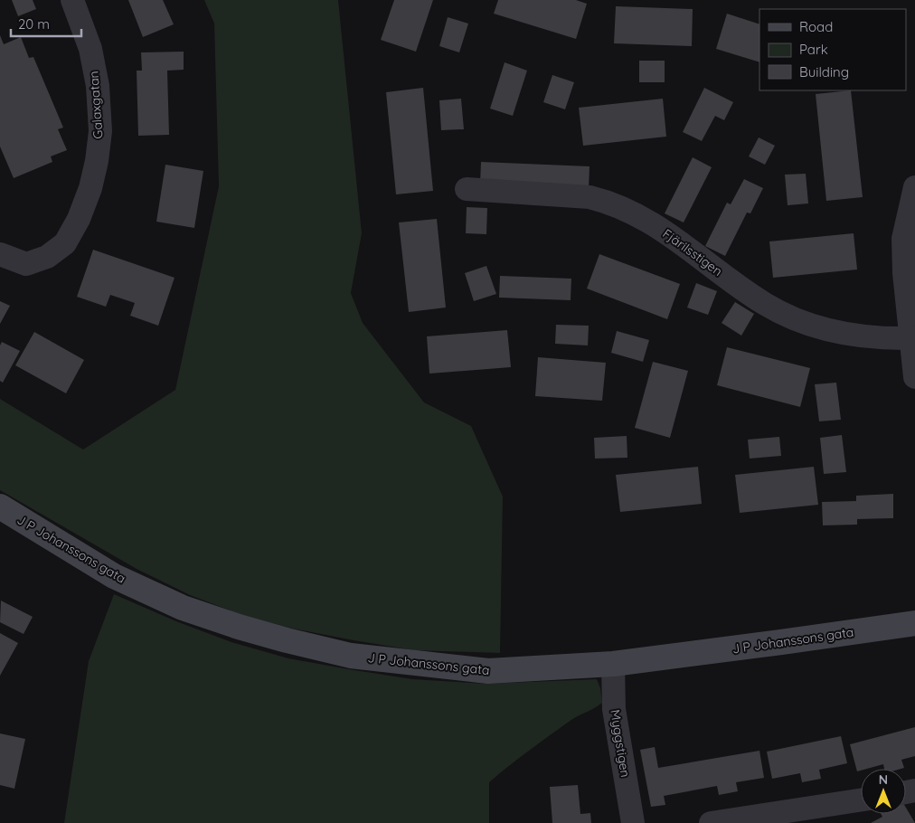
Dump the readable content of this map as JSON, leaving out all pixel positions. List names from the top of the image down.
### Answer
{
  "streets": {
    "street": [
      "Galaxgatan",
      "Fjärilsstigen",
      "J P Johanssons gata",
      "Myggstigen"
    ]
  },
  "crossings": [
    ["J P Johanssons gata", "Myggstigen"]
  ],
  "legend": ["Road", "Park", "Building"],
  "scale_bar": "20 m",
  "north": "top"
}
